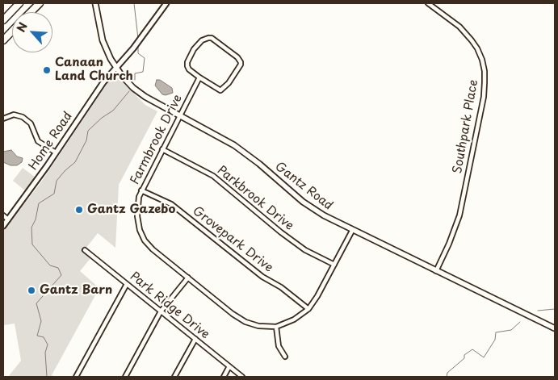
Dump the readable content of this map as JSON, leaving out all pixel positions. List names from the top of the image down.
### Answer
{
  "streets": {
    "main road": ["Gantz Road"],
    "street": [
      "Southpark Place",
      "Farmbrook Drive",
      "Home Road",
      "Parkbrook Drive",
      "Grovepark Drive",
      "Park Ridge Drive"
    ]
  },
  "crossings": [
    ["Southpark Place", "Gantz Road"],
    ["Farmbrook Drive", "Gantz Road"],
    ["Farmbrook Drive", "Parkbrook Drive"],
    ["Farmbrook Drive", "Grovepark Drive"],
    ["Home Road", "Gantz Road"]
  ],
  "places": ["Canaan Land Church", "Gantz Gazebo", "Gantz Barn"],
  "north": "top left"
}
